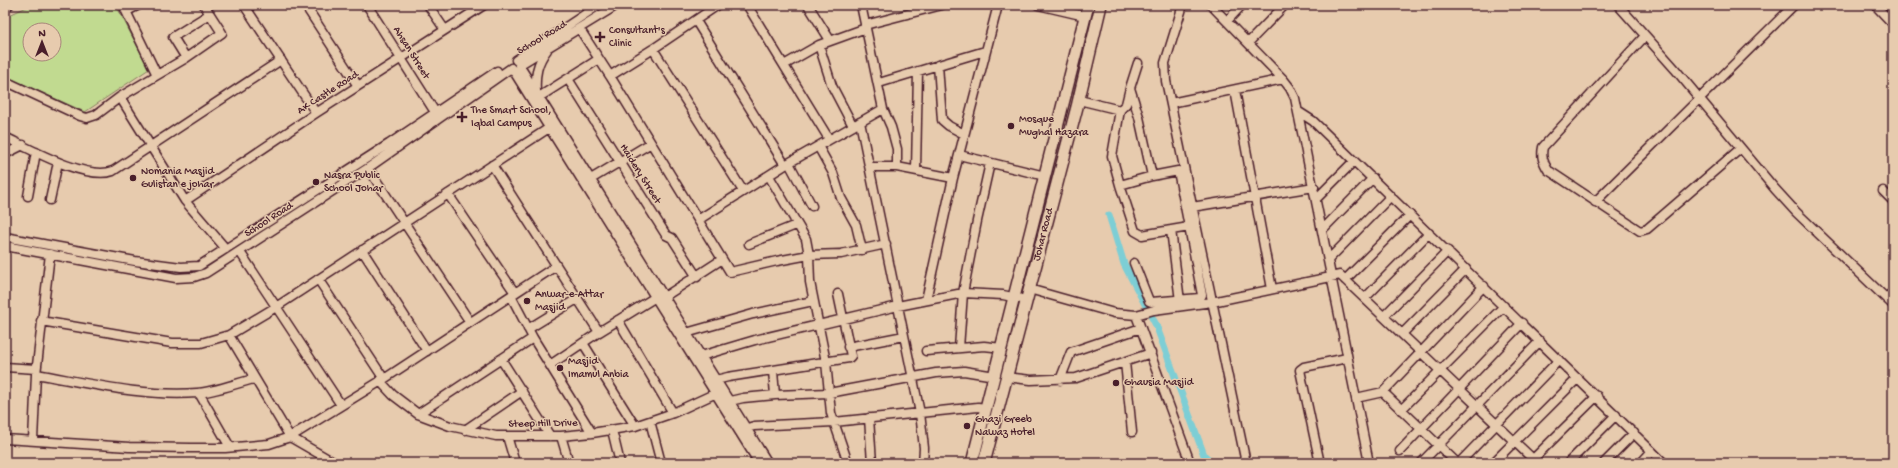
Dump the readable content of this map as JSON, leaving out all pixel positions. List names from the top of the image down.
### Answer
{
  "streets": {
    "main road": ["Johar Road"],
    "street": [
      "School Road",
      "Ahsan Street",
      "AK Castle Road",
      "Haidery Street",
      "Steep Hill Drive"
    ]
  },
  "crossings": [
    ["School Road", "Ahsan Street"],
    ["Ahsan Street", "AK Castle Road"]
  ],
  "places": {
    "health": ["Consultant's Clinic", "The Smart School, Iqbal Campus"],
    "other": [
      "Mosque Mughal Hazara",
      "Nomania Masjid Gulistan e johar",
      "Nasra Public School Johar",
      "Anwar-e-Attar Masjid",
      "Masjid Imamul Anbia",
      "Ghausia Masjid",
      "Ghazi Greeb Nawaz Hotel"
    ]
  },
  "north": "top"
}
